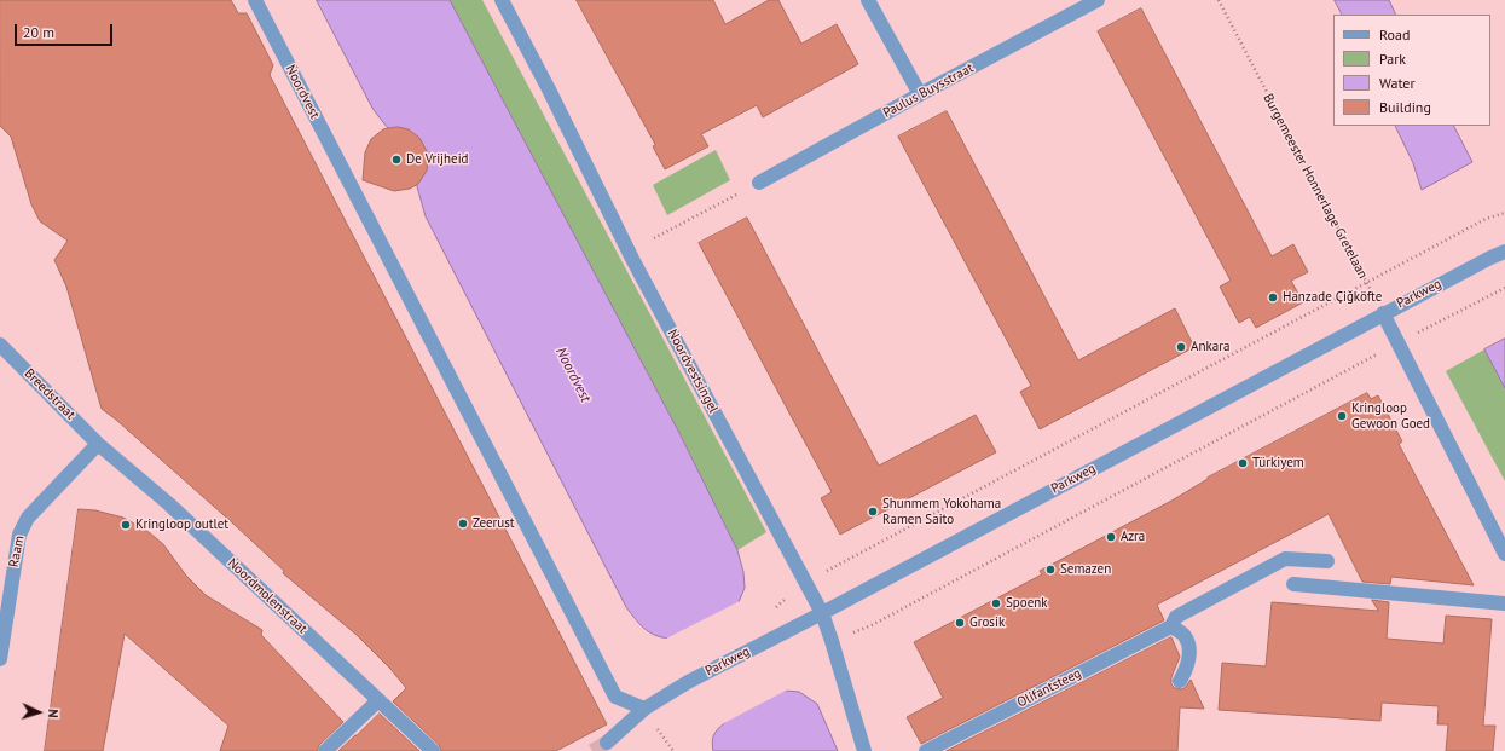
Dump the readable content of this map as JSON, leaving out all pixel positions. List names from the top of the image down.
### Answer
{
  "streets": {
    "street": [
      "Paulus Buysstraat",
      "Noordvest",
      "Parkweg",
      "Noordvestsingel",
      "Breedstraat",
      "Raam",
      "Noordmolenstraat",
      "Olifantsteeg"
    ],
    "path": ["Burgemeester Honnerlage Gretelaan"]
  },
  "crossings": [
    ["Noordvest", "Parkweg"],
    ["Burgemeester Honnerlage Gretelaan", "Parkweg"],
    ["Parkweg", "Noordvestsingel"],
    ["Breedstraat", "Raam"],
    ["Breedstraat", "Noordmolenstraat"],
    ["Raam", "Noordmolenstraat"]
  ],
  "water": ["Noordvest"],
  "places": [
    "De Vrijheid",
    "Hanzade Çiğköfte",
    "Ankara",
    "Kringloop Gewoon Goed",
    "Türkiyem",
    "Shunmem Yokohama Ramen Saito",
    "Zeerust",
    "Kringloop outlet",
    "Azra",
    "Semazen",
    "Spoenk",
    "Grosik"
  ],
  "legend": [
    "Road",
    "Park",
    "Water",
    "Building"
  ],
  "scale_bar": "20 m",
  "north": "right"
}
